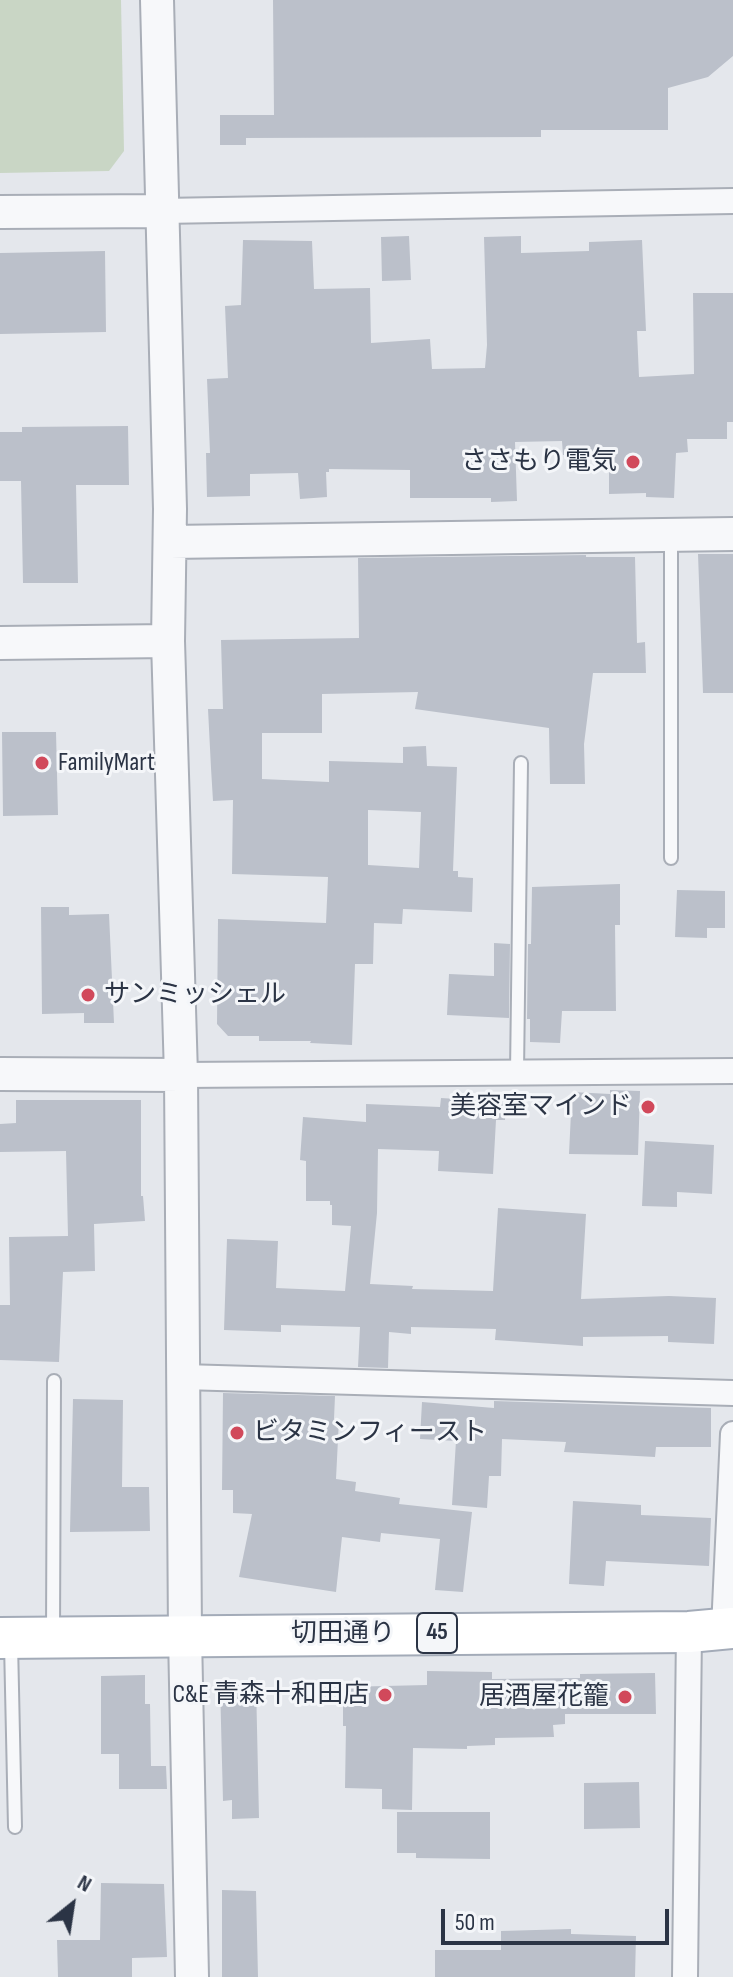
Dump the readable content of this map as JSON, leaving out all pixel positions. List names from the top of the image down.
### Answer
{
  "streets": {
    "main road": ["45", "切田通り"]
  },
  "places": [
    "ささもり電気",
    "FamilyMart",
    "サンミッシェル",
    "美容室マインド",
    "ビタミンフィースト",
    "C&E 青森十和田店",
    "居酒屋花籠"
  ],
  "scale_bar": "50 m",
  "north": "top right"
}
